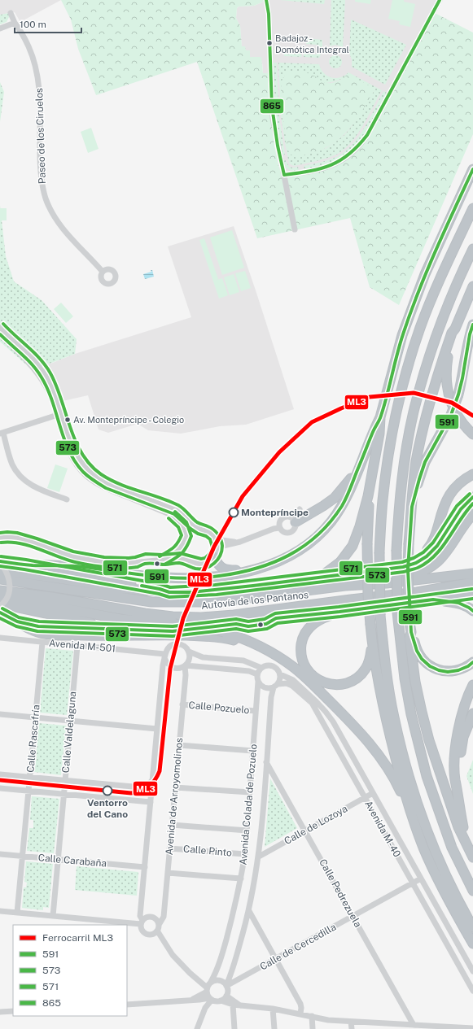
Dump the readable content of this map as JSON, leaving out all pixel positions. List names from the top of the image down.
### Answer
{
  "streets": {
    "highway": ["Autovía de los Pantanos"],
    "street": [
      "Paseo de los Ciruelos",
      "Avenida M-501",
      "Calle Pozuelo",
      "Calle Valdelaguna",
      "Calle Rascafría",
      "Avenida de Arroyomolinos",
      "Avenida Colada de Pozuelo",
      "Calle de Lozoya",
      "Avenida M-40",
      "Calle Pinto",
      "Calle Carabaña",
      "Calle Pedrezuela",
      "Calle de Cercedilla"
    ]
  },
  "crossings": [
    ["Avenida M-501", "Calle Valdelaguna"],
    ["Avenida M-501", "Calle Rascafría"],
    ["Avenida M-501", "Avenida de Arroyomolinos"],
    ["Calle Pozuelo", "Avenida de Arroyomolinos"],
    ["Calle Pozuelo", "Avenida Colada de Pozuelo"],
    ["Calle Valdelaguna", "Calle Carabaña"],
    ["Calle Rascafría", "Calle Carabaña"],
    ["Avenida de Arroyomolinos", "Calle Pinto"],
    ["Avenida Colada de Pozuelo", "Calle de Lozoya"],
    ["Avenida Colada de Pozuelo", "Avenida M-40"],
    ["Avenida Colada de Pozuelo", "Calle Pinto"],
    ["Avenida Colada de Pozuelo", "Calle Pedrezuela"],
    ["Avenida Colada de Pozuelo", "Calle de Cercedilla"],
    ["Calle de Lozoya", "Avenida M-40"],
    ["Calle de Lozoya", "Calle Pedrezuela"],
    ["Avenida M-40", "Calle de Cercedilla"],
    ["Calle Pedrezuela", "Calle de Cercedilla"]
  ],
  "places": [
    "Badajoz - Domótica Integral",
    "Av. Montepríncipe - Colegio",
    "Montepríncipe",
    "Ventorro del Cano"
  ],
  "lines": [
    "transit line 865",
    "transit line 591",
    "transit line 571",
    "transit line 573",
    "rail line ML3"
  ],
  "legend": [
    "Ferrocarril ML3",
    "591",
    "573",
    "571",
    "865"
  ],
  "scale_bar": "100 m"
}
